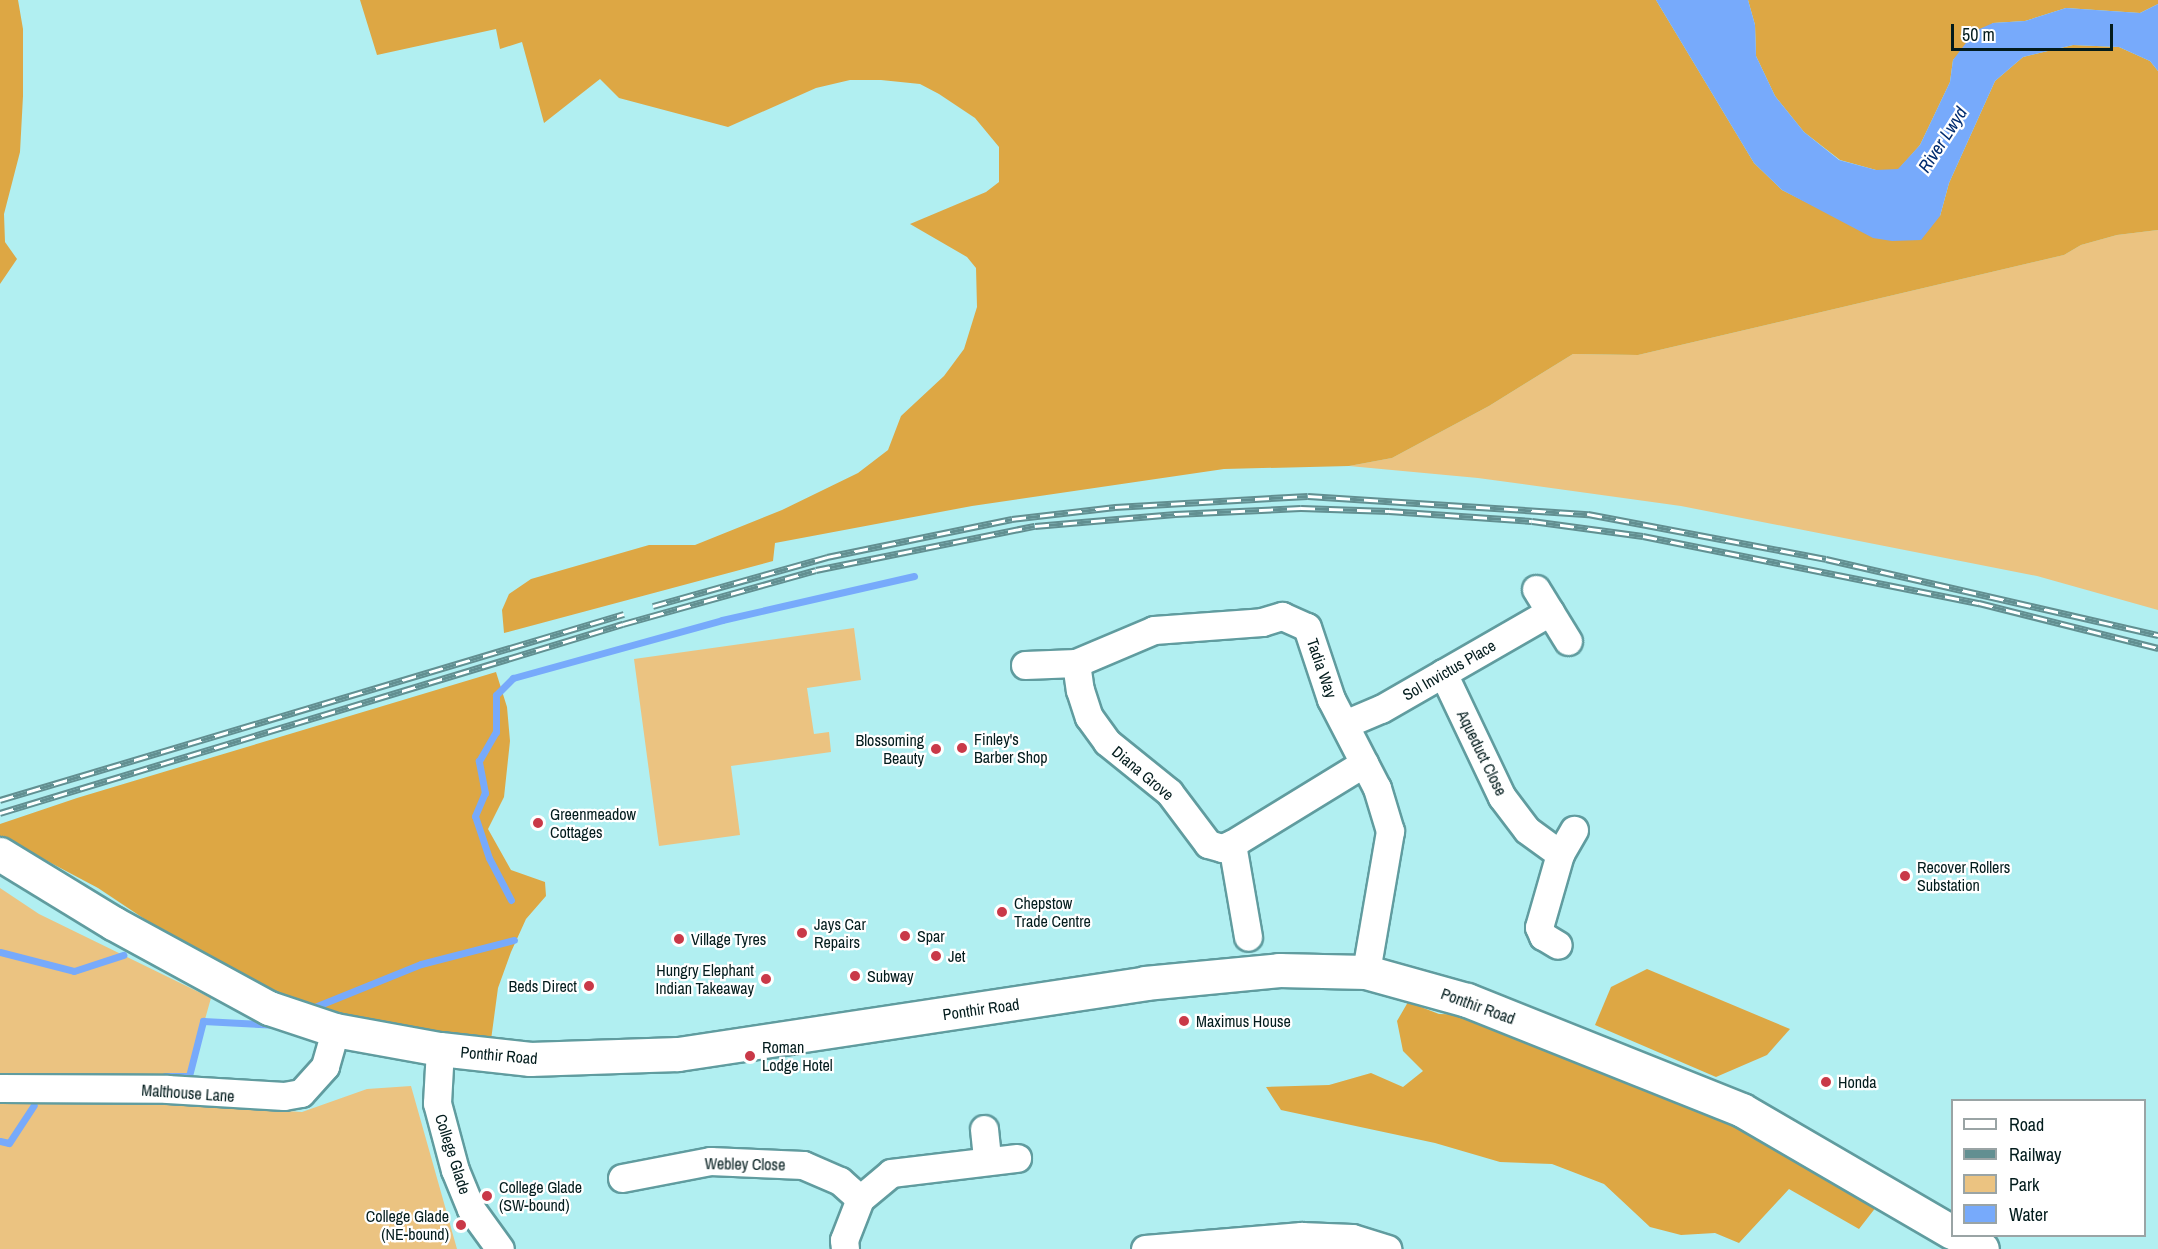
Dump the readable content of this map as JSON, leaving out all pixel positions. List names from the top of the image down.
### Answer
{
  "streets": {
    "main road": ["Ponthir Road"],
    "street": [
      "Tadia Way",
      "Sol Invictus Place",
      "Aqueduct Close",
      "Diana Grove",
      "Malthouse Lane",
      "College Glade",
      "Webley Close"
    ]
  },
  "crossings": [
    ["Tadia Way", "Sol Invictus Place"],
    ["Tadia Way", "Diana Grove"],
    ["Tadia Way", "Ponthir Road"],
    ["Sol Invictus Place", "Aqueduct Close"],
    ["Ponthir Road", "Malthouse Lane"],
    ["Ponthir Road", "College Glade"]
  ],
  "water": ["River Lwyd"],
  "places": [
    "Finley's Barber Shop",
    "Blossoming Beauty",
    "Greenmeadow Cottages",
    "Recover Rollers Substation",
    "Chepstow Trade Centre",
    "Jays Car Repairs",
    "Spar",
    "Village Tyres",
    "Jet",
    "Subway",
    "Hungry Elephant Indian Takeaway",
    "Beds Direct",
    "Maximus House",
    "Roman Lodge Hotel",
    "Honda",
    "College Glade (SW-bound)",
    "College Glade (NE-bound)"
  ],
  "legend": [
    "Road",
    "Railway",
    "Park",
    "Water"
  ],
  "scale_bar": "50 m"
}
